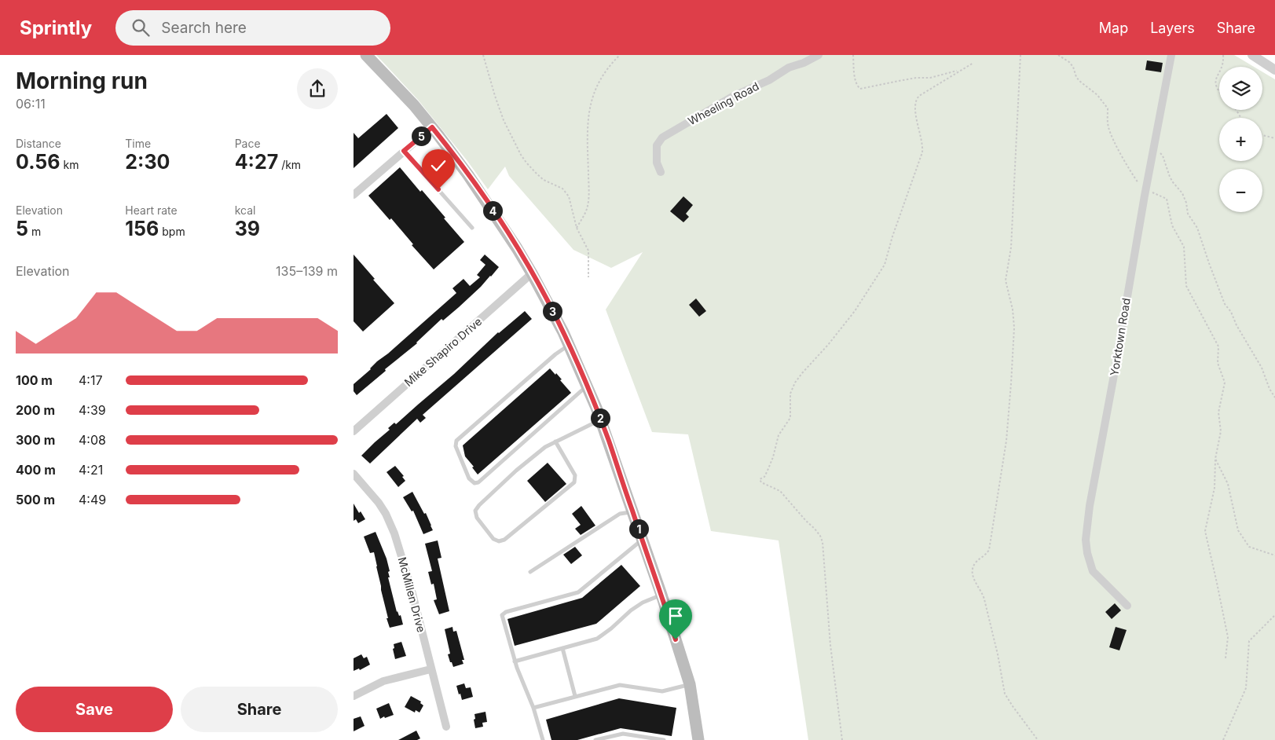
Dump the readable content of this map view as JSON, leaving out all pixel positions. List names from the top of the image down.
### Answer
{
  "streets": {
    "street": [
      "Wheeling Road",
      "Yorktown Road",
      "Mike Shapiro Drive",
      "McMillen Drive"
    ]
  },
  "page": {
    "header": "Sprintly",
    "search": "Search here",
    "nav": ["Map", "Layers", "Share"],
    "heading": ["Morning run", "06:11"],
    "map_buttons": ["+", "−"],
    "stats": [
      ["Distance", "0.56 km"],
      ["Time", "2:30"],
      ["Pace", "4:27 /km"],
      ["Elevation", "5 m"],
      ["Heart rate", "156 bpm"],
      ["kcal", "39"]
    ],
    "pins": [
      "5",
      "4",
      "3",
      "2",
      "1"
    ],
    "chart": ["Elevation", "135–139 m"],
    "list": [
      {
        "name": "100 m",
        "note": "4:17"
      },
      {
        "name": "200 m",
        "note": "4:39"
      },
      {
        "name": "300 m",
        "note": "4:08"
      },
      {
        "name": "400 m",
        "note": "4:21"
      },
      {
        "name": "500 m",
        "note": "4:49"
      }
    ],
    "buttons": ["Save", "Share"]
  }
}
